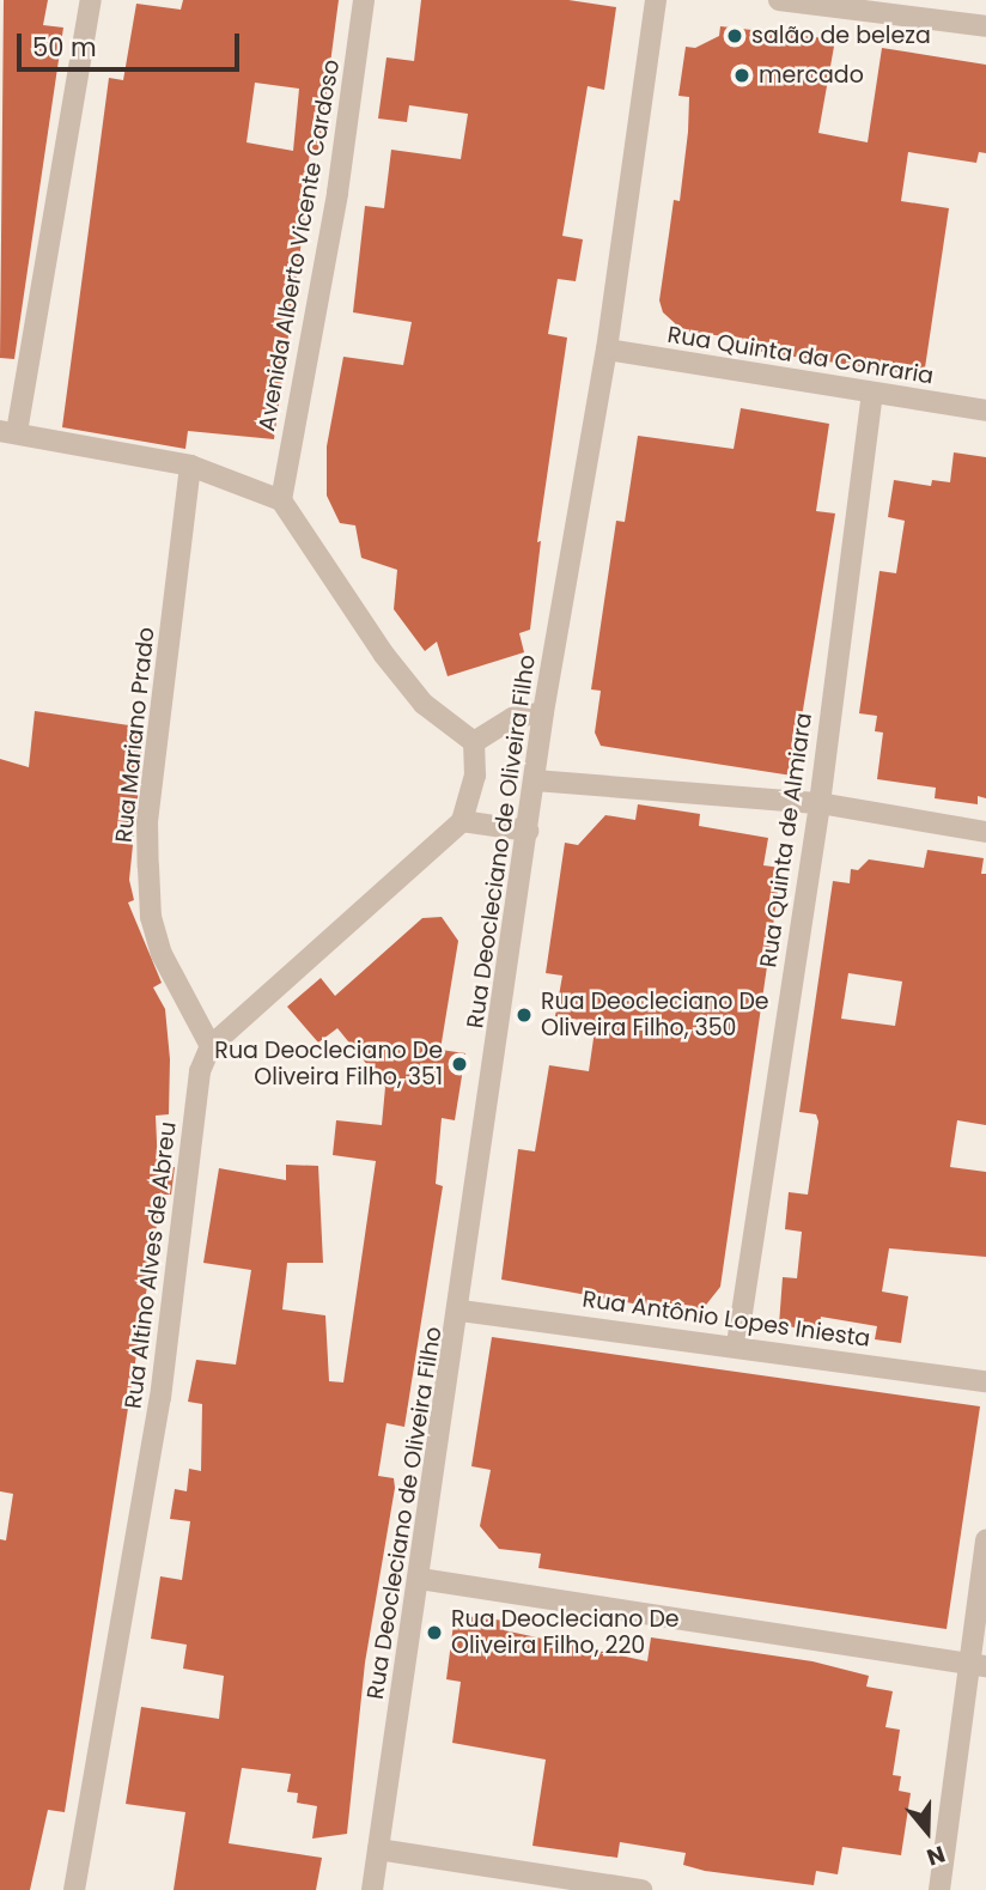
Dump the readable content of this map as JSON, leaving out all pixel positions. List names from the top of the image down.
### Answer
{
  "streets": {
    "street": [
      "Avenida Alberto Vicente Cardoso",
      "Rua Quinta da Conraria",
      "Rua Mariano Prado",
      "Rua Quinta de Almiara",
      "Rua Deocleciano de Oliveira Filho",
      "Rua Altino Alves de Abreu",
      "Rua Antônio Lopes Iniesta"
    ]
  },
  "crossings": [
    ["Rua Quinta da Conraria", "Rua Quinta de Almiara"],
    ["Rua Quinta da Conraria", "Rua Deocleciano de Oliveira Filho"],
    ["Rua Mariano Prado", "Rua Altino Alves de Abreu"],
    ["Rua Quinta de Almiara", "Rua Antônio Lopes Iniesta"],
    ["Rua Deocleciano de Oliveira Filho", "Rua Antônio Lopes Iniesta"]
  ],
  "places": [
    "salão de beleza",
    "mercado",
    "Rua Deocleciano De Oliveira Filho, 350",
    "Rua Deocleciano De Oliveira Filho, 351",
    "Rua Deocleciano De Oliveira Filho, 220"
  ],
  "scale_bar": "50 m",
  "north": "bottom"
}
